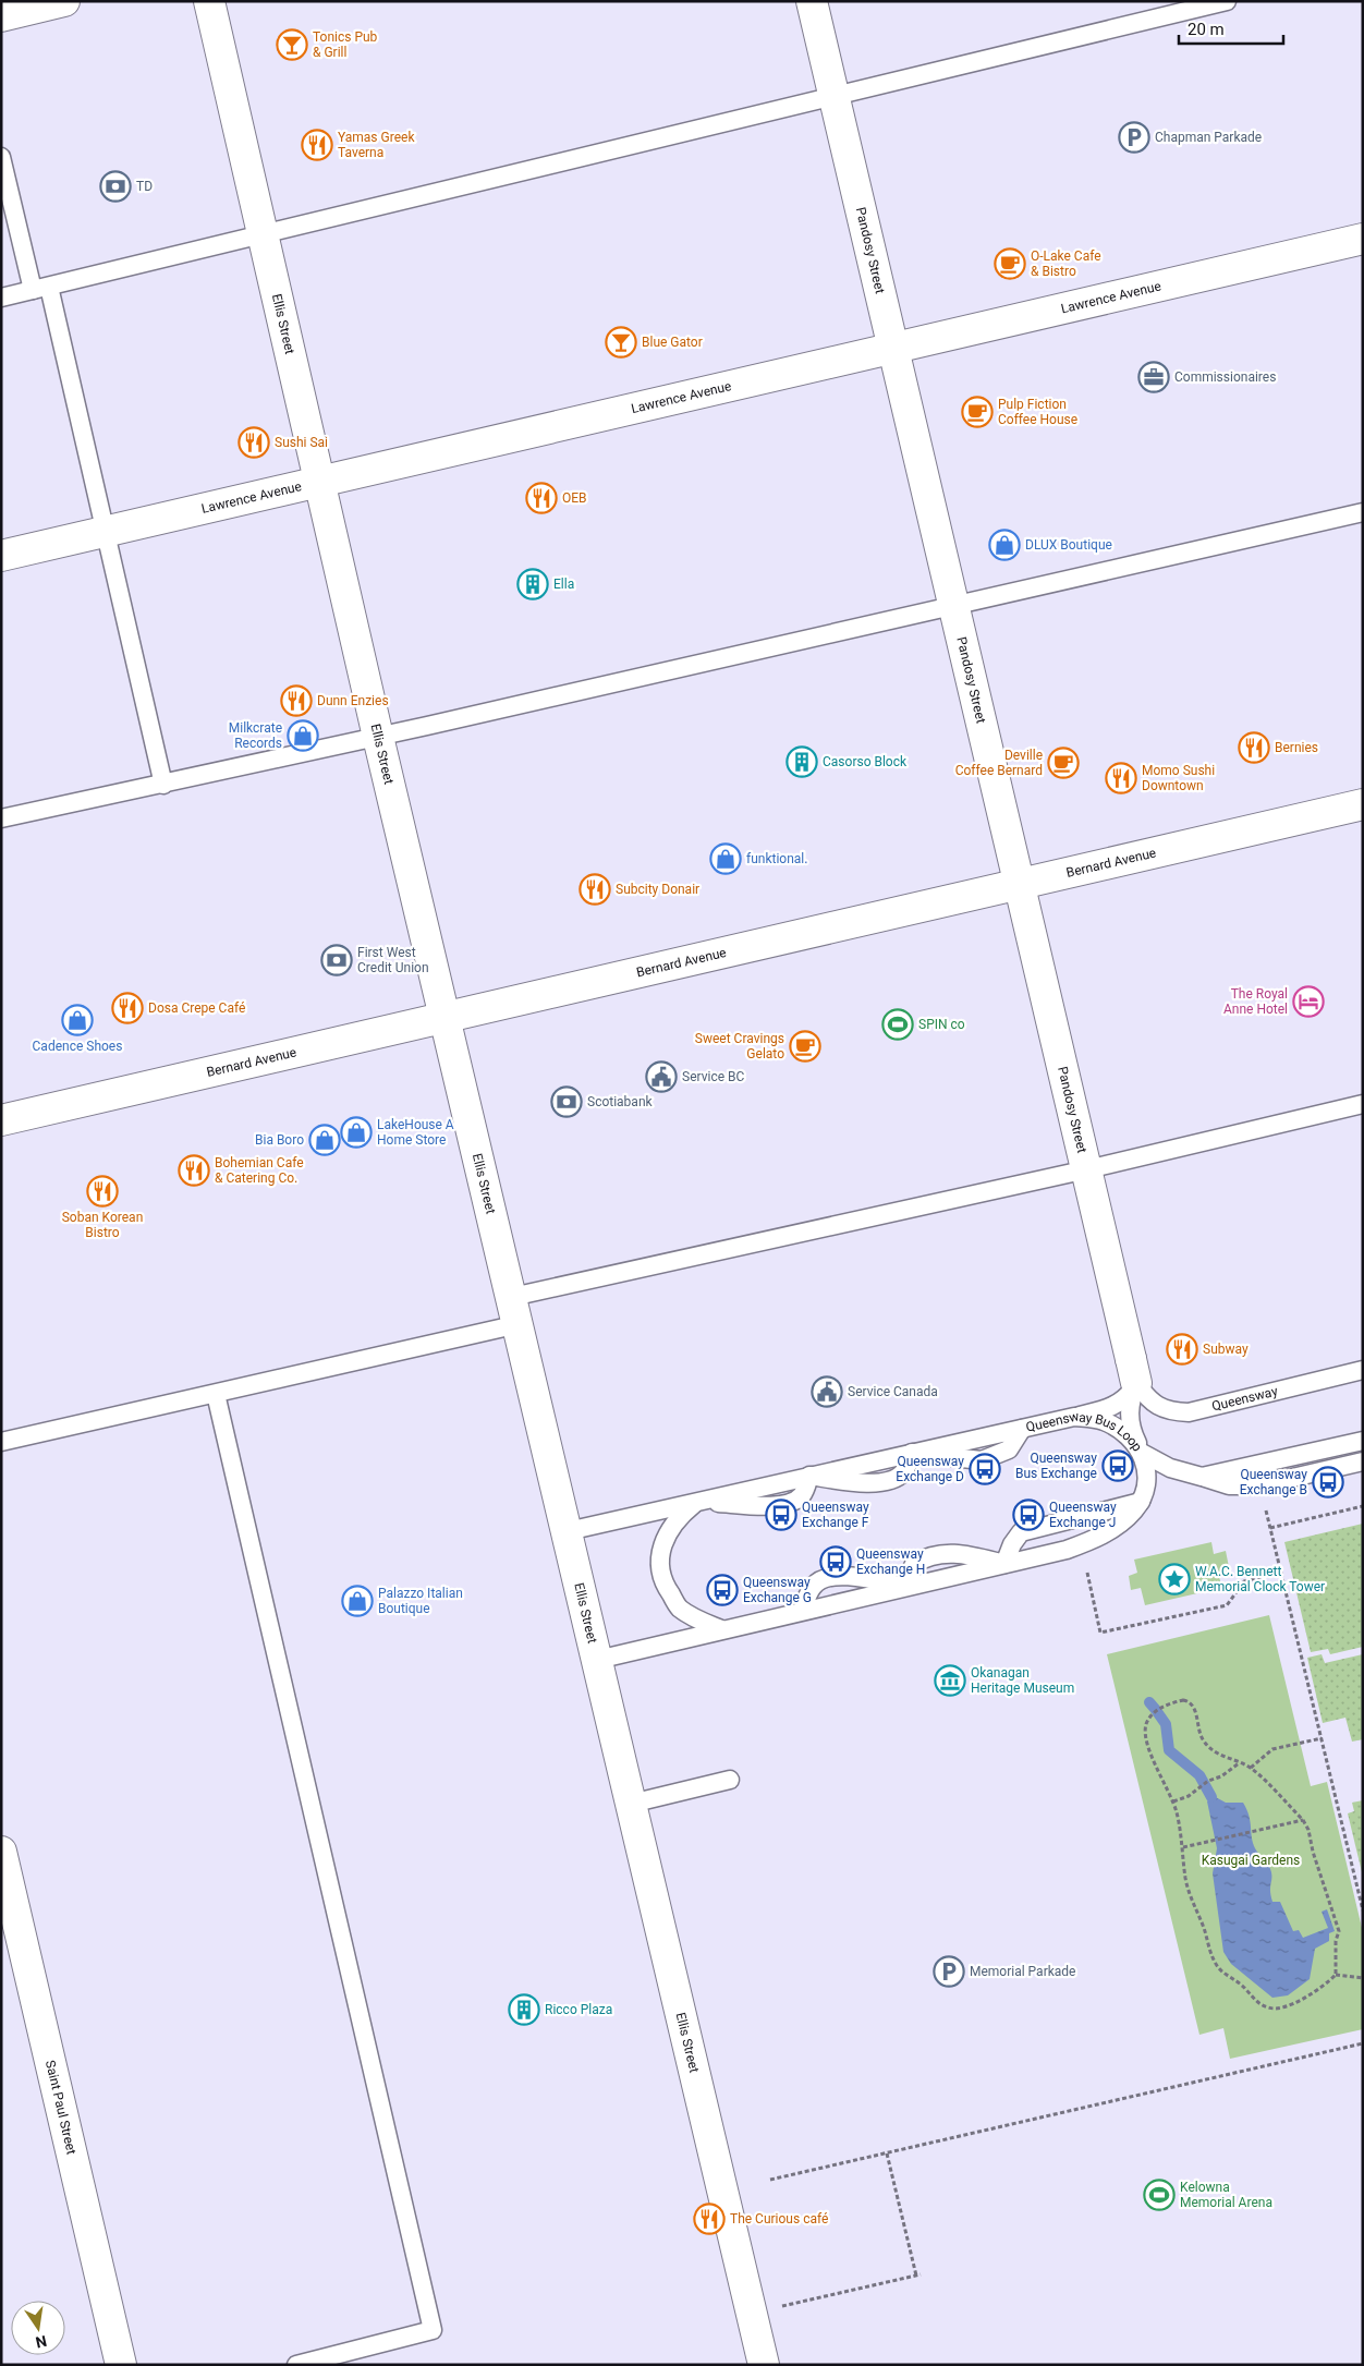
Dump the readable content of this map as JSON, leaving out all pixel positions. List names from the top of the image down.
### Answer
{
  "streets": {
    "street": [
      "Pandosy Street",
      "Lawrence Avenue",
      "Ellis Street",
      "Bernard Avenue",
      "Saint Paul Street"
    ],
    "lane": ["Queensway", "Queensway Bus Loop"]
  },
  "crossings": [
    ["Pandosy Street", "Lawrence Avenue"],
    ["Pandosy Street", "Bernard Avenue"],
    ["Pandosy Street", "Queensway"],
    ["Lawrence Avenue", "Ellis Street"],
    ["Ellis Street", "Bernard Avenue"],
    ["Ellis Street", "Queensway Bus Loop"]
  ],
  "parks": ["Kasugai Gardens"],
  "places": {
    "bar": ["Tonics Pub & Grill", "Blue Gator"],
    "parking": ["Chapman Parkade", "Memorial Parkade"],
    "restaurant": [
      "Yamas Greek Taverna",
      "Sushi Sai",
      "OEB",
      "Dunn Enzies",
      "Bernies",
      "Momo Sushi Downtown",
      "Subcity Donair",
      "Dosa Crepe Café",
      "Bohemian Cafe & Catering Co.",
      "Soban Korean Bistro",
      "Subway",
      "The Curious café"
    ],
    "bank": ["TD", "First West Credit Union", "Scotiabank"],
    "cafe": [
      "O-Lake Cafe & Bistro",
      "Pulp Fiction Coffee House",
      "Deville Coffee Bernard",
      "Sweet Cravings Gelato"
    ],
    "office": ["Commissionaires"],
    "shop": [
      "DLUX Boutique",
      "Milkcrate Records",
      "funktional.",
      "Cadence Shoes",
      "LakeHouse A Home Store",
      "Bia Boro",
      "Palazzo Italian Boutique"
    ],
    "building": ["Ella", "Casorso Block", "Ricco Plaza"],
    "hotel": ["The Royal Anne Hotel"],
    "sports": ["SPIN co", "Kelowna Memorial Arena"],
    "public building": ["Service BC", "Service Canada"],
    "bus stop": [
      "Queensway Bus Exchange",
      "Queensway Exchange D",
      "Queensway Exchange B",
      "Queensway Exchange F",
      "Queensway Exchange J",
      "Queensway Exchange H",
      "Queensway Exchange G"
    ],
    "place": ["W.A.C. Bennett Memorial Clock Tower"],
    "museum": ["Okanagan Heritage Museum"]
  },
  "scale_bar": "20 m",
  "north": "bottom"
}
